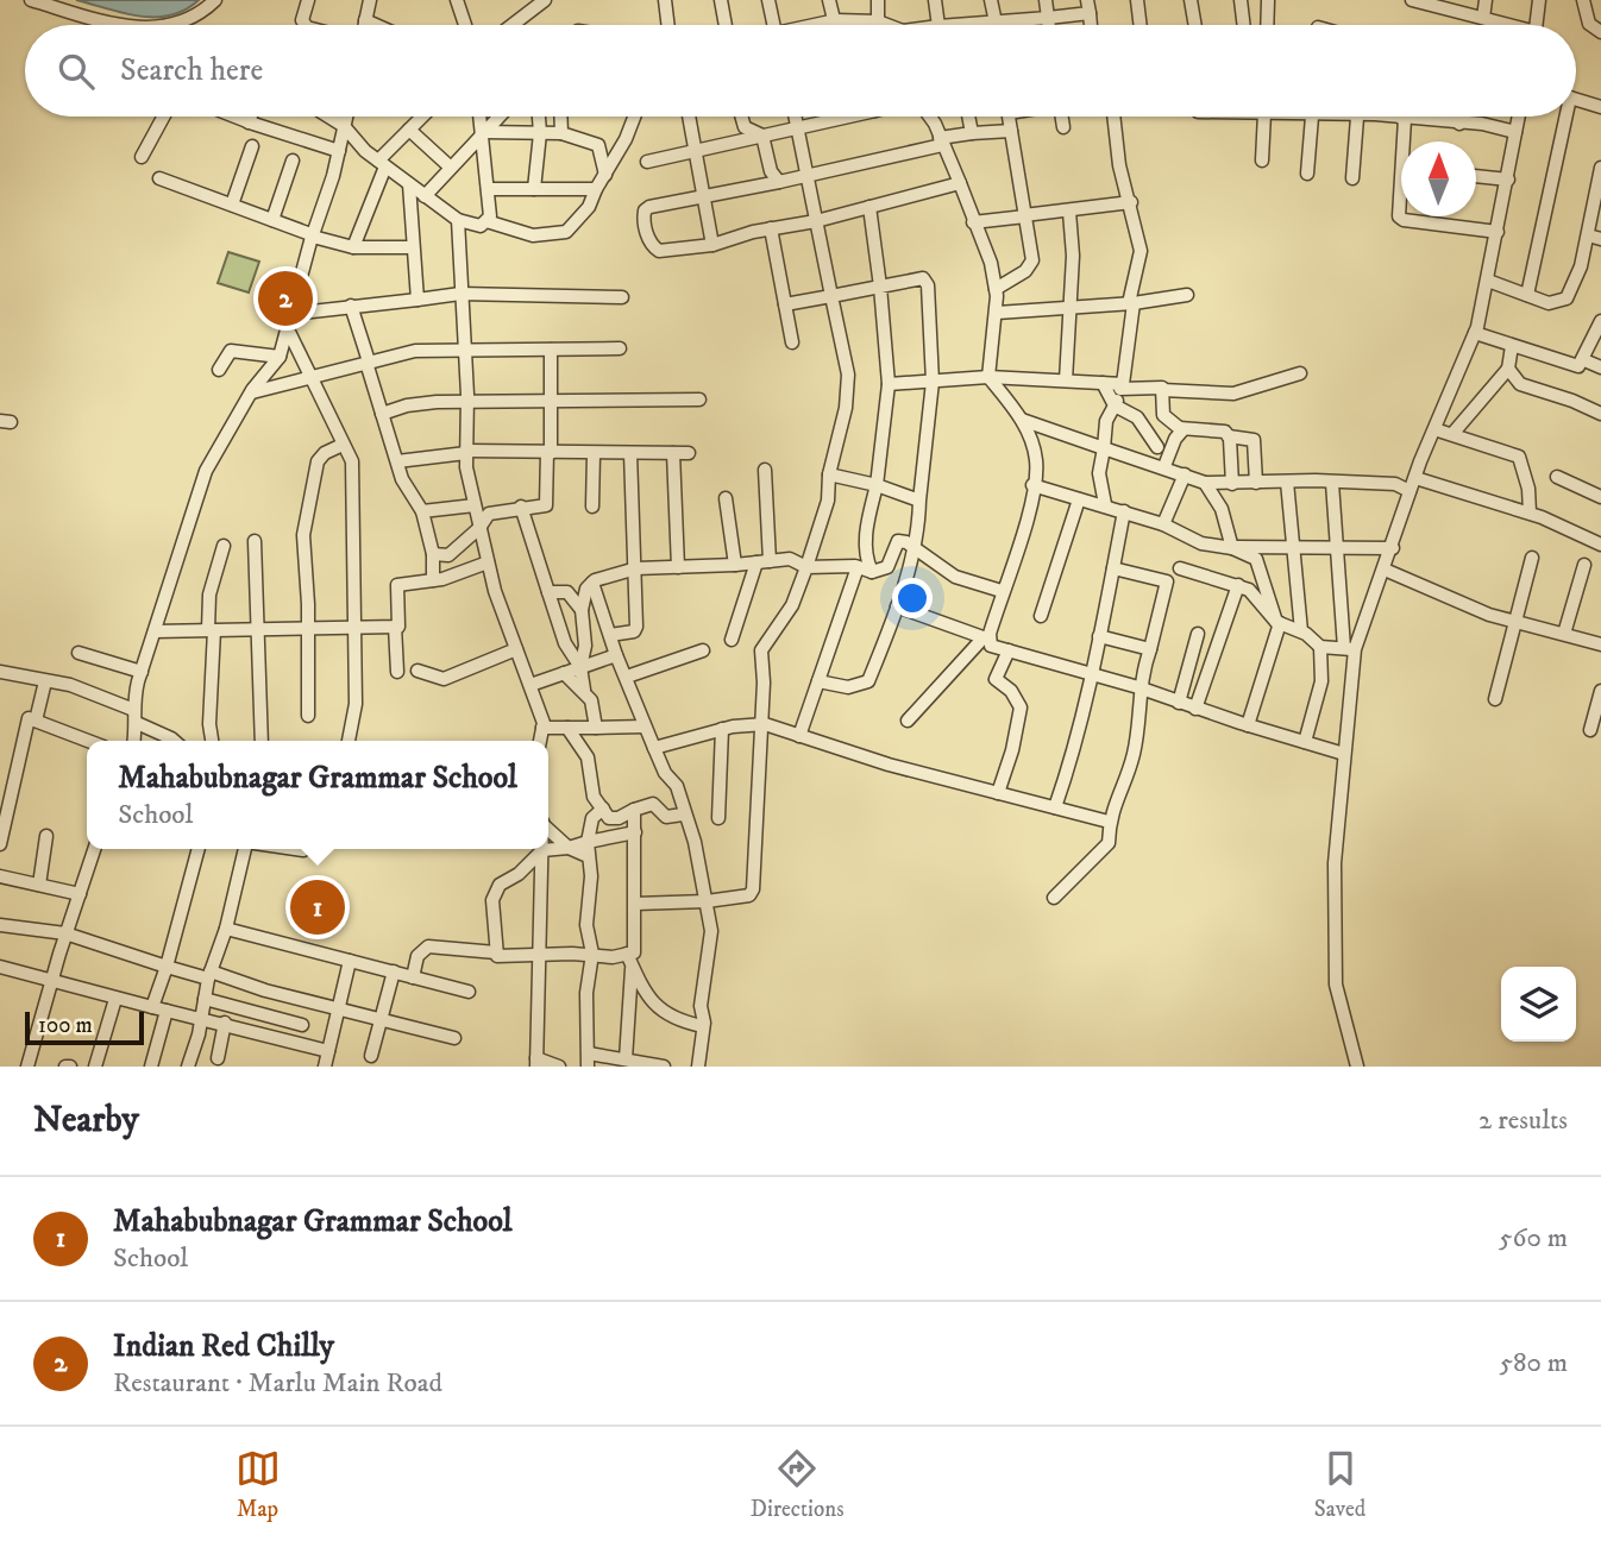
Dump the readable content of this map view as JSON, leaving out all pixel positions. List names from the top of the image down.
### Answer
{
  "scale_bar": "100 m",
  "north": "top",
  "page": {
    "search": "Search here",
    "pins": ["2", "1"],
    "popup": ["Mahabubnagar Grammar School", "School"],
    "scale": "100 m",
    "heading": ["Nearby", "2 results"],
    "list": [
      {
        "mark": "1",
        "name": "Mahabubnagar Grammar School",
        "note": "School",
        "value": "560 m"
      },
      {
        "mark": "2",
        "name": "Indian Red Chilly",
        "note": "Restaurant · Marlu Main Road",
        "value": "580 m"
      }
    ],
    "nav": ["Map", "Directions", "Saved"]
  }
}
